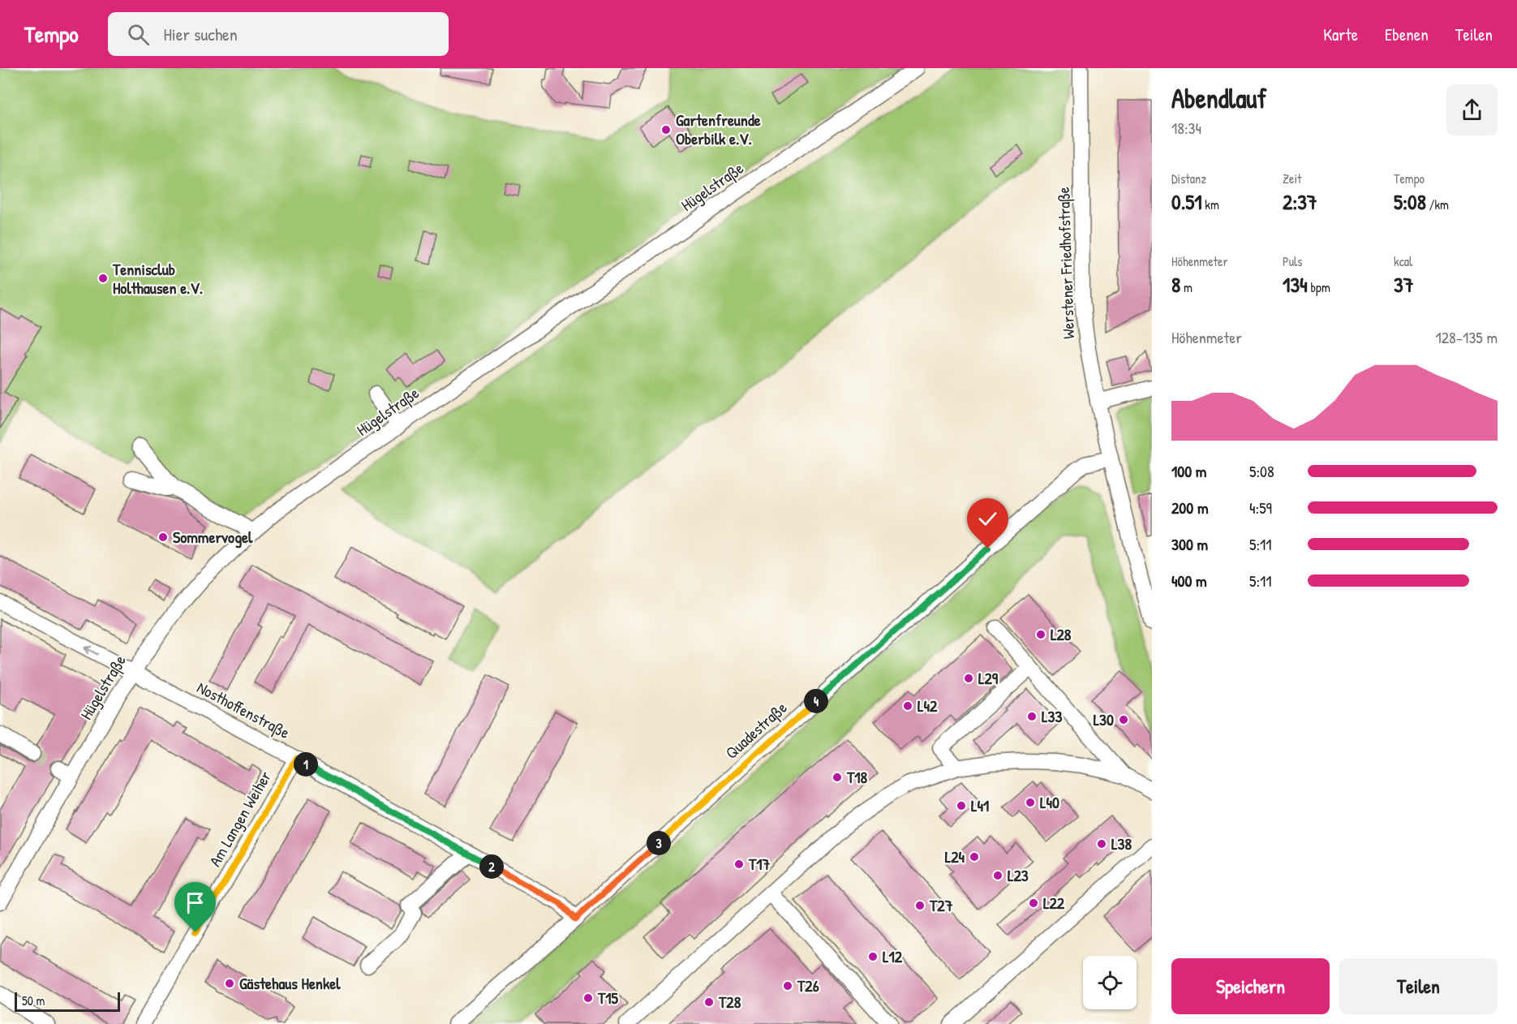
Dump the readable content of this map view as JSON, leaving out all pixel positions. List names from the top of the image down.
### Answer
{
  "streets": {
    "street": [
      "Hügelstraße",
      "Werstener Friedhofstraße",
      "Nosthoffenstraße",
      "Quadestraße",
      "Am Langen Weiher"
    ]
  },
  "crossings": [
    ["Hügelstraße", "Nosthoffenstraße"],
    ["Werstener Friedhofstraße", "Quadestraße"],
    ["Nosthoffenstraße", "Quadestraße"],
    ["Nosthoffenstraße", "Am Langen Weiher"]
  ],
  "places": [
    "Gartenfreunde Oberbilk e.V.",
    "Tennisclub Holthausen e.V.",
    "Sommervogel",
    "L28",
    "L29",
    "L42",
    "L33",
    "L30",
    "T18",
    "L40",
    "L41",
    "L38",
    "L24",
    "T17",
    "L23",
    "L22",
    "T27",
    "L12",
    "Gästehaus Henkel",
    "T26",
    "T15",
    "T28"
  ],
  "scale_bar": "50 m",
  "page": {
    "header": "Tempo",
    "search": "Hier suchen",
    "nav": ["Karte", "Ebenen", "Teilen"],
    "heading": ["Abendlauf", "18:34"],
    "stats": [
      ["Distanz", "0.51 km"],
      ["Zeit", "2:37"],
      ["Tempo", "5:08 /km"],
      ["Höhenmeter", "8 m"],
      ["Puls", "134 bpm"],
      ["kcal", "37"]
    ],
    "chart": ["Höhenmeter", "128–135 m"],
    "list": [
      {
        "name": "100 m",
        "note": "5:08"
      },
      {
        "name": "200 m",
        "note": "4:59"
      },
      {
        "name": "300 m",
        "note": "5:11"
      },
      {
        "name": "400 m",
        "note": "5:11"
      }
    ],
    "pins": [
      "4",
      "1",
      "3",
      "2"
    ],
    "buttons": ["Speichern", "Teilen"],
    "scale": "50 m"
  }
}
